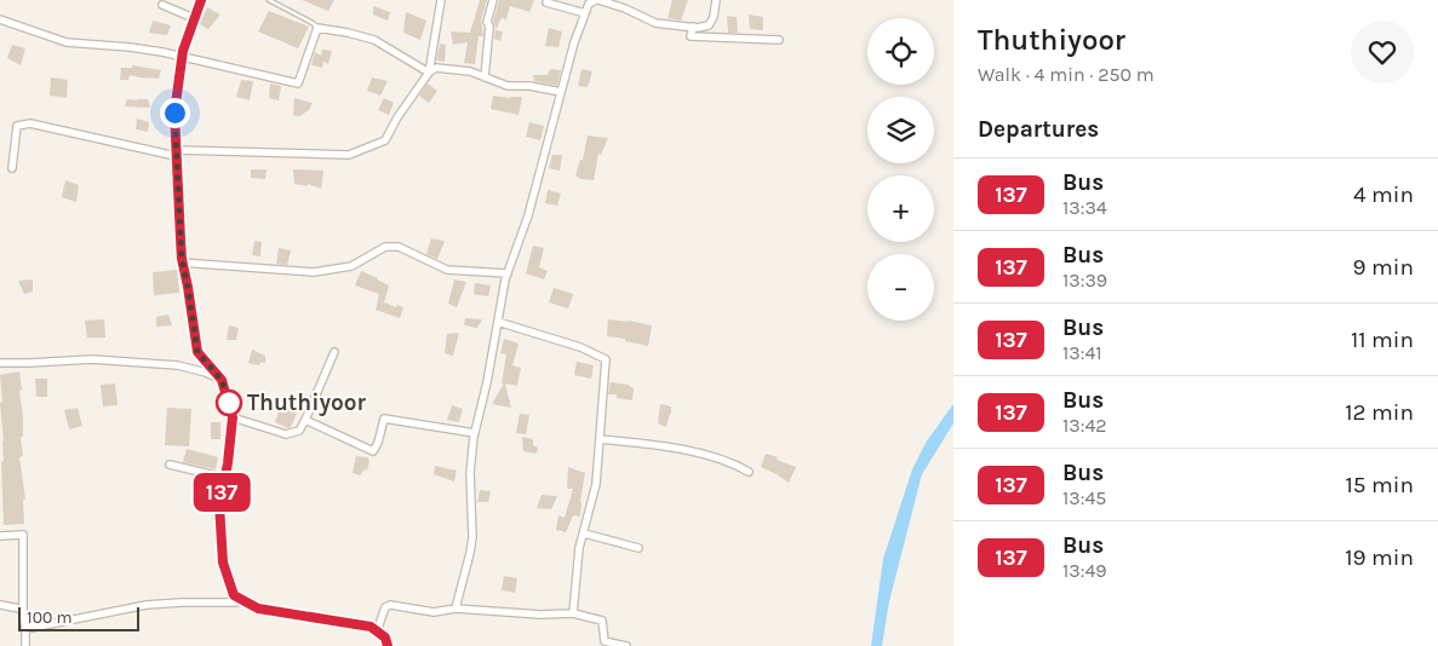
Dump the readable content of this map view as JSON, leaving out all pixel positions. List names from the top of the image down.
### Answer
{
  "places": ["Thuthiyoor"],
  "lines": ["bus line 137"],
  "scale_bar": "100 m",
  "page": {
    "on_map": "137",
    "heading": [
      ["Thuthiyoor", "Walk · 4 min · 250 m"],
      "Departures"
    ],
    "map_buttons": ["+", "−"],
    "list": [
      {
        "mark": "137",
        "name": "Bus",
        "note": "13:34",
        "value": "4 min"
      },
      {
        "mark": "137",
        "name": "Bus",
        "note": "13:39",
        "value": "9 min"
      },
      {
        "mark": "137",
        "name": "Bus",
        "note": "13:41",
        "value": "11 min"
      },
      {
        "mark": "137",
        "name": "Bus",
        "note": "13:42",
        "value": "12 min"
      },
      {
        "mark": "137",
        "name": "Bus",
        "note": "13:45",
        "value": "15 min"
      },
      {
        "mark": "137",
        "name": "Bus",
        "note": "13:49",
        "value": "19 min"
      }
    ],
    "scale": "100 m"
  }
}
